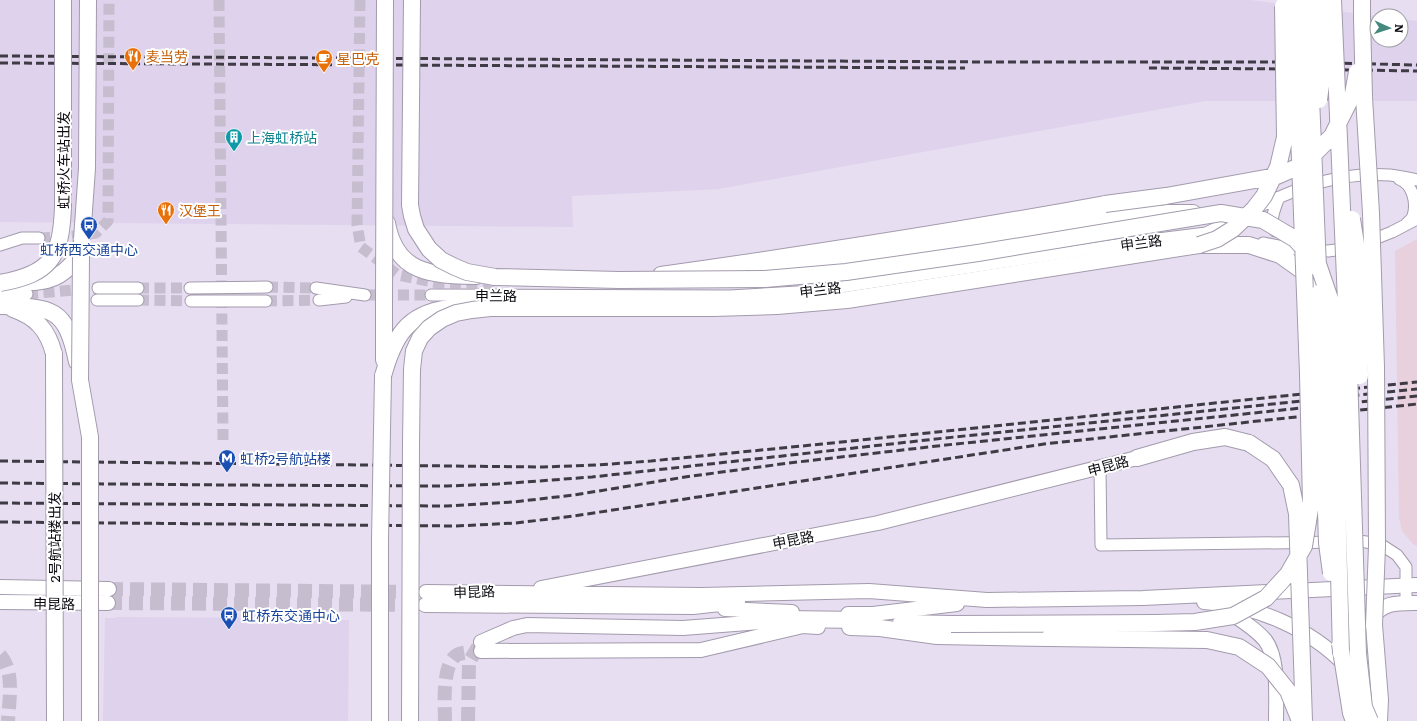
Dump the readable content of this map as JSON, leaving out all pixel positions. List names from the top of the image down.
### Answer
{
  "streets": {
    "highway": ["虹桥火车站出发", "2号航站楼出发"],
    "main road": ["申昆路"],
    "street": ["申兰路"]
  },
  "places": {
    "restaurant": ["麦当劳", "汉堡王"],
    "cafe": ["星巴克"],
    "building": ["上海虹桥站"],
    "bus stop": ["虹桥西交通中心", "虹桥东交通中心"],
    "metro station": ["虹桥2号航站楼"]
  },
  "north": "right"
}
